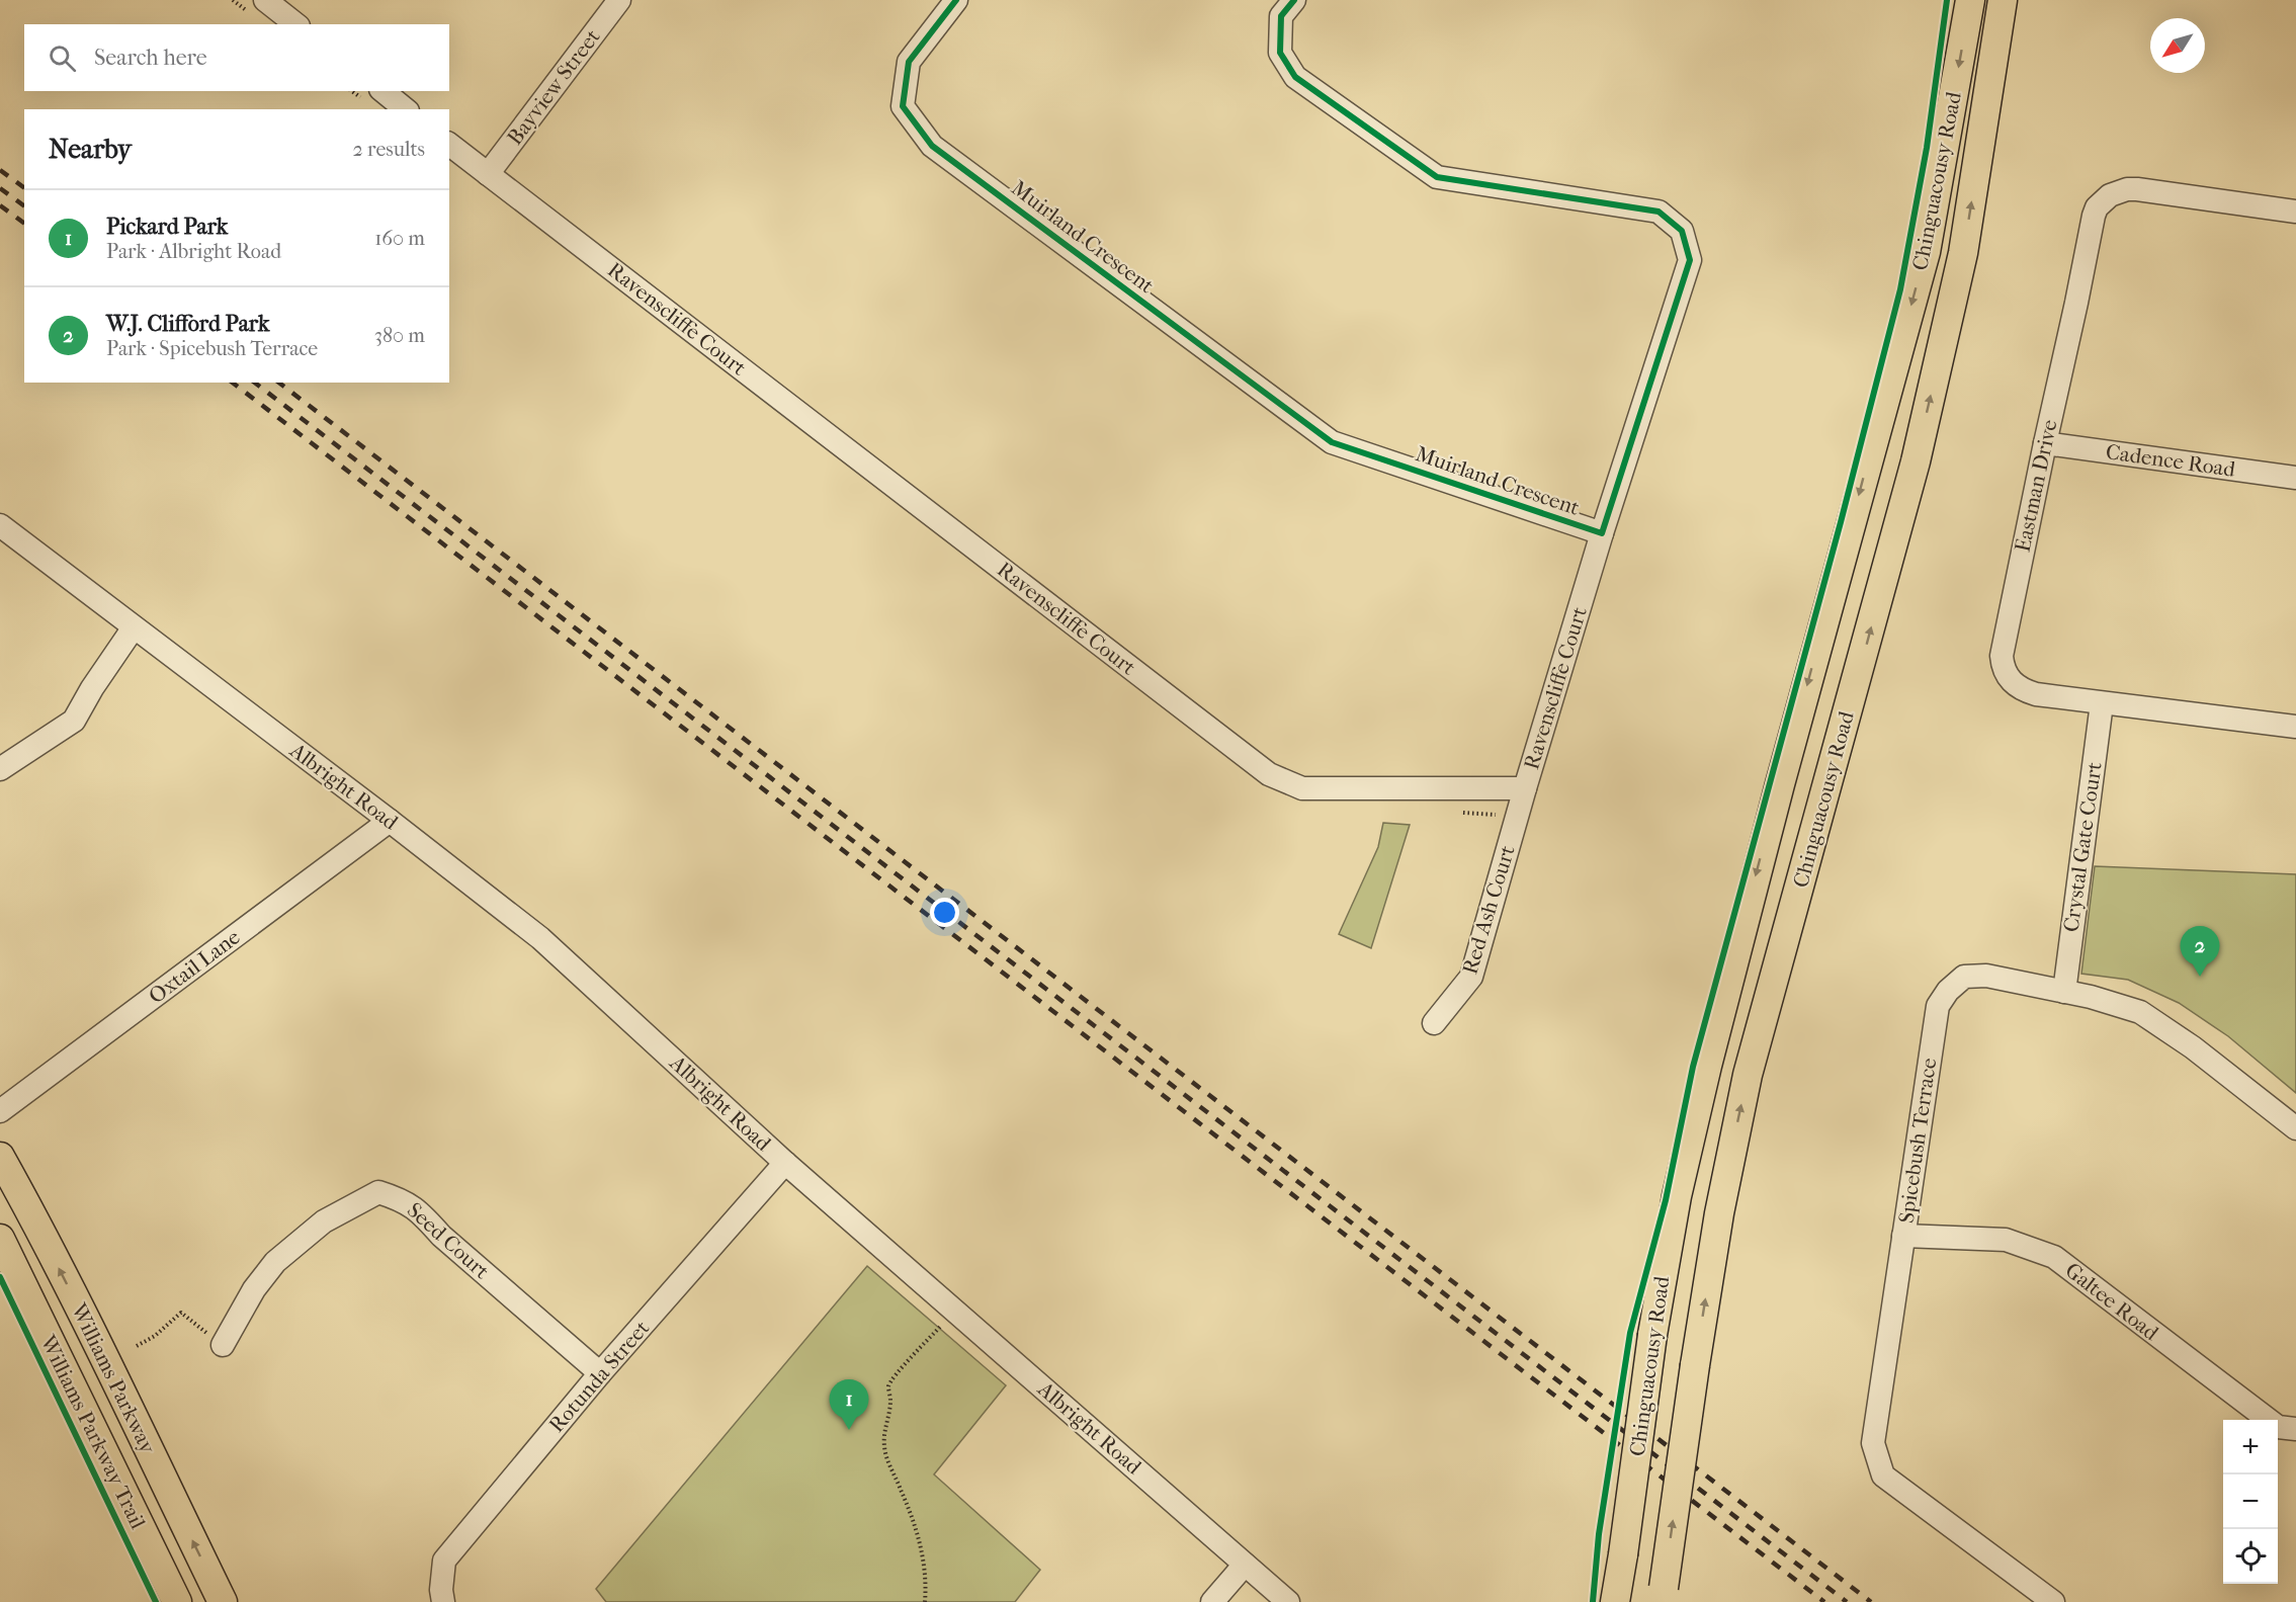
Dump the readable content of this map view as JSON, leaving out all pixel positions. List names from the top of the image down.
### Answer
{
  "streets": {
    "main road": ["Chinguacousy Road", "Williams Parkway"],
    "street": [
      "Bayview Street",
      "Muirland Crescent",
      "Ravenscliffe Court",
      "Cadence Road",
      "Eastman Drive",
      "Albright Road",
      "Crystal Gate Court",
      "Red Ash Court",
      "Oxtail Lane",
      "Spicebush Terrace",
      "Seed Court",
      "Galtee Road",
      "Rotunda Street"
    ],
    "cycle path": ["Williams Parkway Trail"]
  },
  "crossings": [
    ["Bayview Street", "Ravenscliffe Court"],
    ["Muirland Crescent", "Ravenscliffe Court"],
    ["Ravenscliffe Court", "Red Ash Court"],
    ["Cadence Road", "Eastman Drive"],
    ["Eastman Drive", "Crystal Gate Court"],
    ["Albright Road", "Oxtail Lane"],
    ["Albright Road", "Rotunda Street"],
    ["Crystal Gate Court", "Spicebush Terrace"],
    ["Spicebush Terrace", "Galtee Road"],
    ["Seed Court", "Rotunda Street"]
  ],
  "north": "bottom left",
  "page": {
    "search": "Search here",
    "heading": ["Nearby", "2 results"],
    "list": [
      {
        "mark": "1",
        "name": "Pickard Park",
        "note": "Park · Albright Road",
        "value": "160 m"
      },
      {
        "mark": "2",
        "name": "W.J. Clifford Park",
        "note": "Park · Spicebush Terrace",
        "value": "380 m"
      }
    ],
    "pins": ["2", "1"],
    "map_buttons": ["+", "−"]
  }
}
